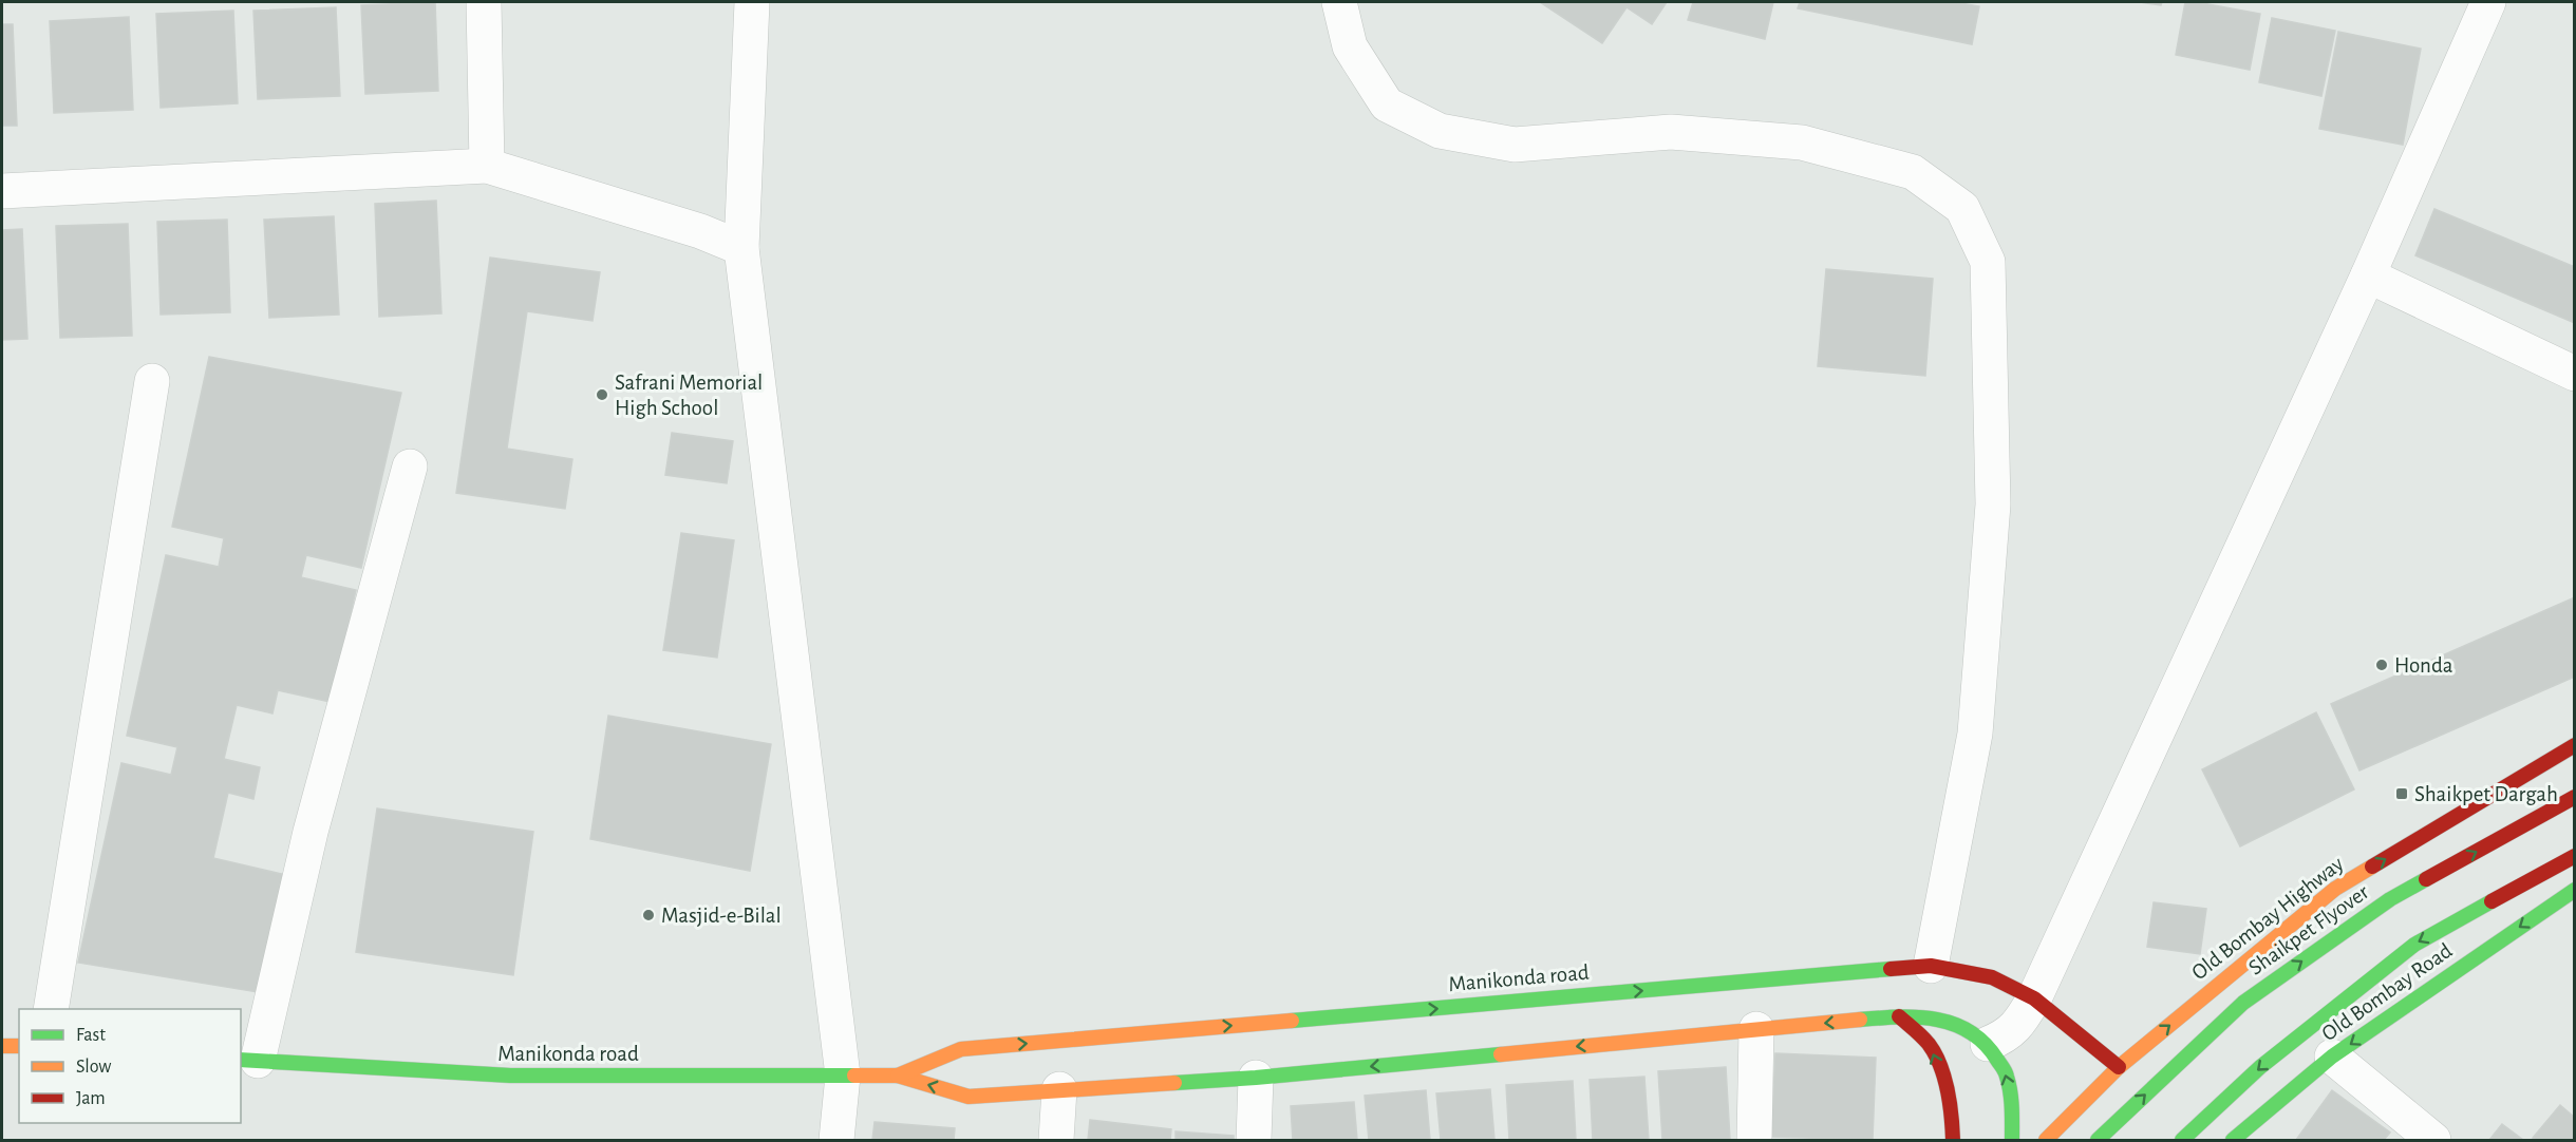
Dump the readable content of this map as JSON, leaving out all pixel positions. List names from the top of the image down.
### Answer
{
  "streets": {
    "street": [
      "Old Bombay Highway",
      "Shaikpet Flyover",
      "Manikonda road",
      "Old Bombay Road"
    ]
  },
  "crossings": [
    ["Old Bombay Highway", "Manikonda road"]
  ],
  "places": {
    "other": ["Safrani Memorial High School", "Honda", "Masjid-e-Bilal"],
    "transit": ["Shaikpet Dargah"]
  },
  "legend": ["Fast", "Slow", "Jam"]
}
